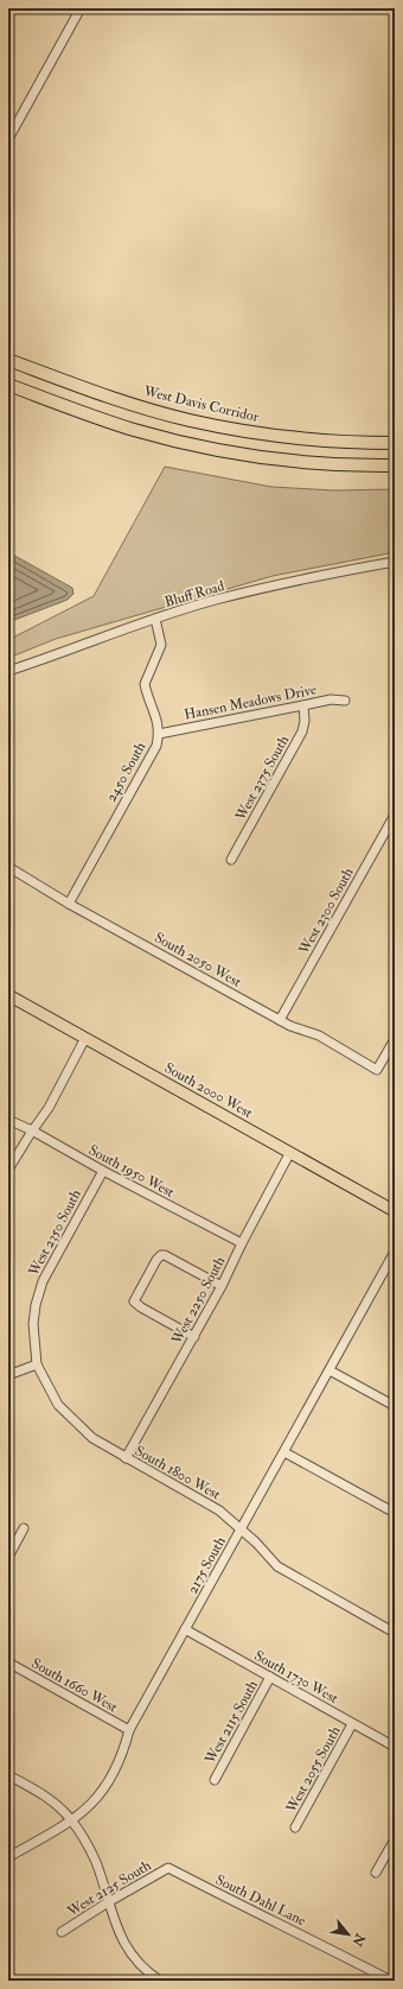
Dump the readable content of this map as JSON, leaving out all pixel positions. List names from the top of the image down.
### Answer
{
  "streets": {
    "highway": ["West Davis Corridor"],
    "main road": ["South 2000 West"],
    "street": [
      "Bluff Road",
      "Hansen Meadows Drive",
      "2450 South",
      "West 2375 South",
      "West 2300 South",
      "South 2050 West",
      "South 1950 West",
      "West 2350 South",
      "West 2250 South",
      "South 1800 West",
      "2175 South",
      "South 1730 West",
      "South 1660 West",
      "West 2115 South",
      "West 2055 South",
      "West 2125 South",
      "South Dahl Lane"
    ]
  },
  "crossings": [
    ["Bluff Road", "2450 South"],
    ["Hansen Meadows Drive", "2450 South"],
    ["Hansen Meadows Drive", "West 2375 South"],
    ["2450 South", "South 2050 West"],
    ["West 2300 South", "South 2050 West"],
    ["South 2000 West", "West 2250 South"],
    ["South 1950 West", "West 2350 South"],
    ["South 1950 West", "West 2250 South"],
    ["West 2350 South", "South 1800 West"],
    ["West 2250 South", "South 1800 West"],
    ["South 1800 West", "2175 South"],
    ["2175 South", "South 1730 West"],
    ["2175 South", "South 1660 West"],
    ["South 1730 West", "West 2115 South"],
    ["South 1730 West", "West 2055 South"],
    ["West 2125 South", "South Dahl Lane"]
  ],
  "north": "bottom right"
}
